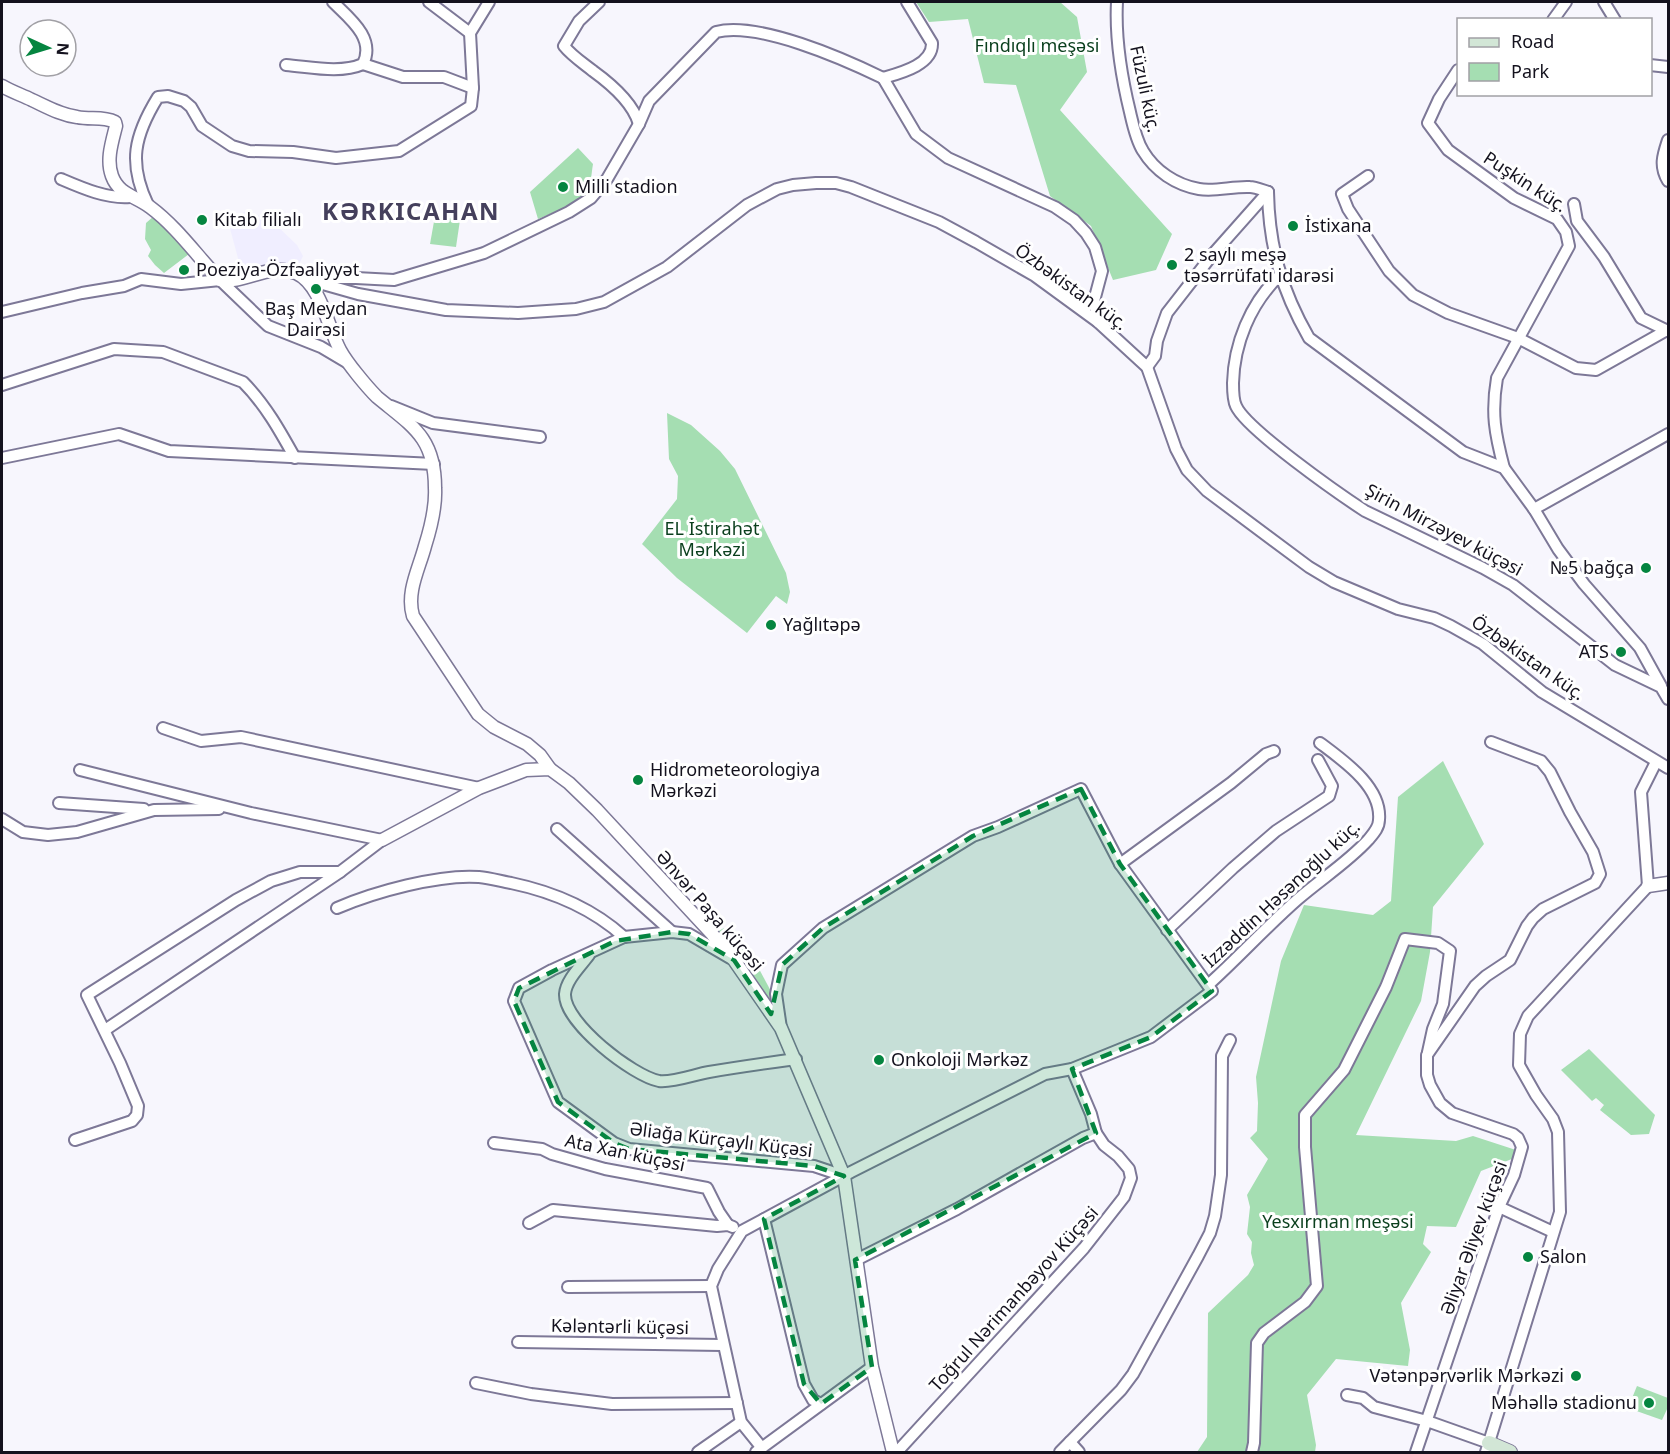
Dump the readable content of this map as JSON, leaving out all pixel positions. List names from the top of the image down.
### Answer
{
  "streets": {
    "street": [
      "Füzuli küç.",
      "Puşkin küç.",
      "Özbəkistan küç.",
      "Şirin Mirzəyev küçəsi",
      "İzzəddin Həsənoğlu küç.",
      "Ənvər Paşa küçəsi",
      "Əliağa Kürçaylı Küçəsi",
      "Ata Xan küçəsi",
      "Əliyar Əliyev küçəsi",
      "Toğrul Nərimanbəyov Küçəsi",
      "Kələntərli küçəsi"
    ]
  },
  "crossings": [
    ["Ənvər Paşa küçəsi", "Əliağa Kürçaylı Küçəsi"],
    ["Ənvər Paşa küçəsi", "Toğrul Nərimanbəyov Küçəsi"]
  ],
  "districts": ["KƏRKICAHAN"],
  "parks": ["Fındıqlı meşəsi", "EL İstirahət Mərkəzi", "Yesxırman meşəsi"],
  "places": [
    "Milli stadion",
    "Kitab filialı",
    "İstixana",
    "2 saylı meşə təsərrüfatı idarəsi",
    "Poeziya-Özfəaliyyət",
    "Baş Meydan Dairəsi",
    "№5 bağça",
    "Yağlıtəpə",
    "ATS",
    "Hidrometeorologiya Mərkəzi",
    "Onkoloji Mərkəz",
    "Salon",
    "Vətənpərvərlik Mərkəzi",
    "Məhəllə stadionu"
  ],
  "legend": ["Road", "Park"],
  "north": "right"
}
